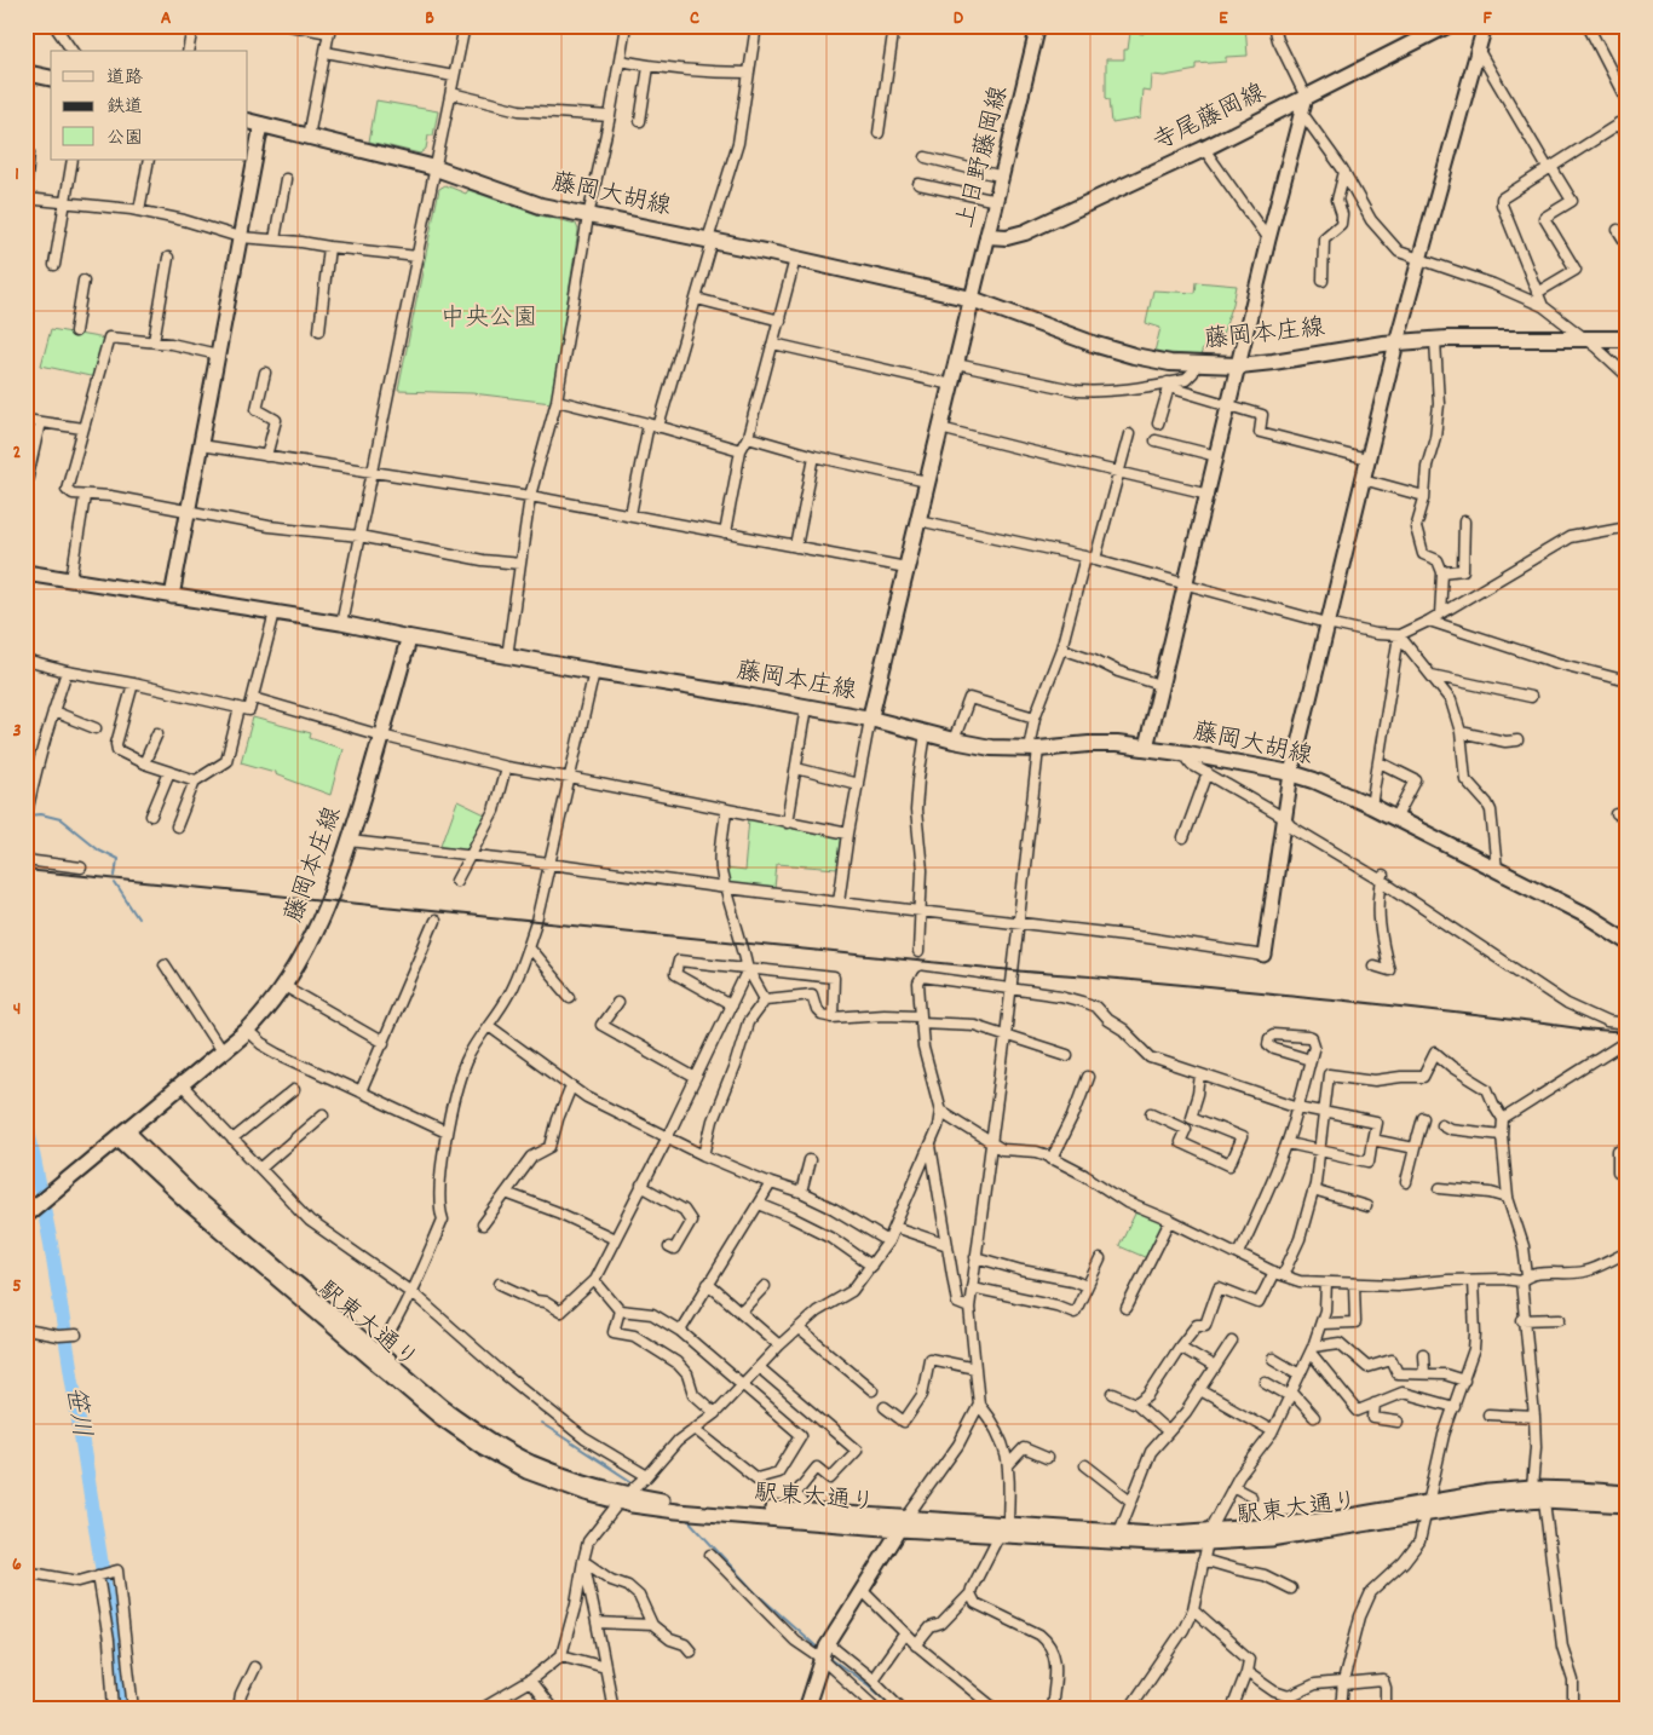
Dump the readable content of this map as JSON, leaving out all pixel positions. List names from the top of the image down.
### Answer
{
  "streets": {
    "main road": ["寺尾藤岡線", "藤岡大胡線", "藤岡本庄線"],
    "street": ["上日野藤岡線", "駅東大通り"]
  },
  "crossings": [
    ["寺尾藤岡線", "上日野藤岡線"],
    ["上日野藤岡線", "藤岡大胡線"],
    ["上日野藤岡線", "藤岡本庄線"],
    ["藤岡大胡線", "藤岡本庄線"],
    ["藤岡本庄線", "駅東大通り"]
  ],
  "water": ["笹川"],
  "parks": ["中央公園"],
  "legend": ["道路", "鉄道", "公園"],
  "grid": {
    "columns": [
      "A",
      "B",
      "C",
      "D",
      "E",
      "F"
    ],
    "rows": [
      "1",
      "2",
      "3",
      "4",
      "5",
      "6"
    ]
  }
}
